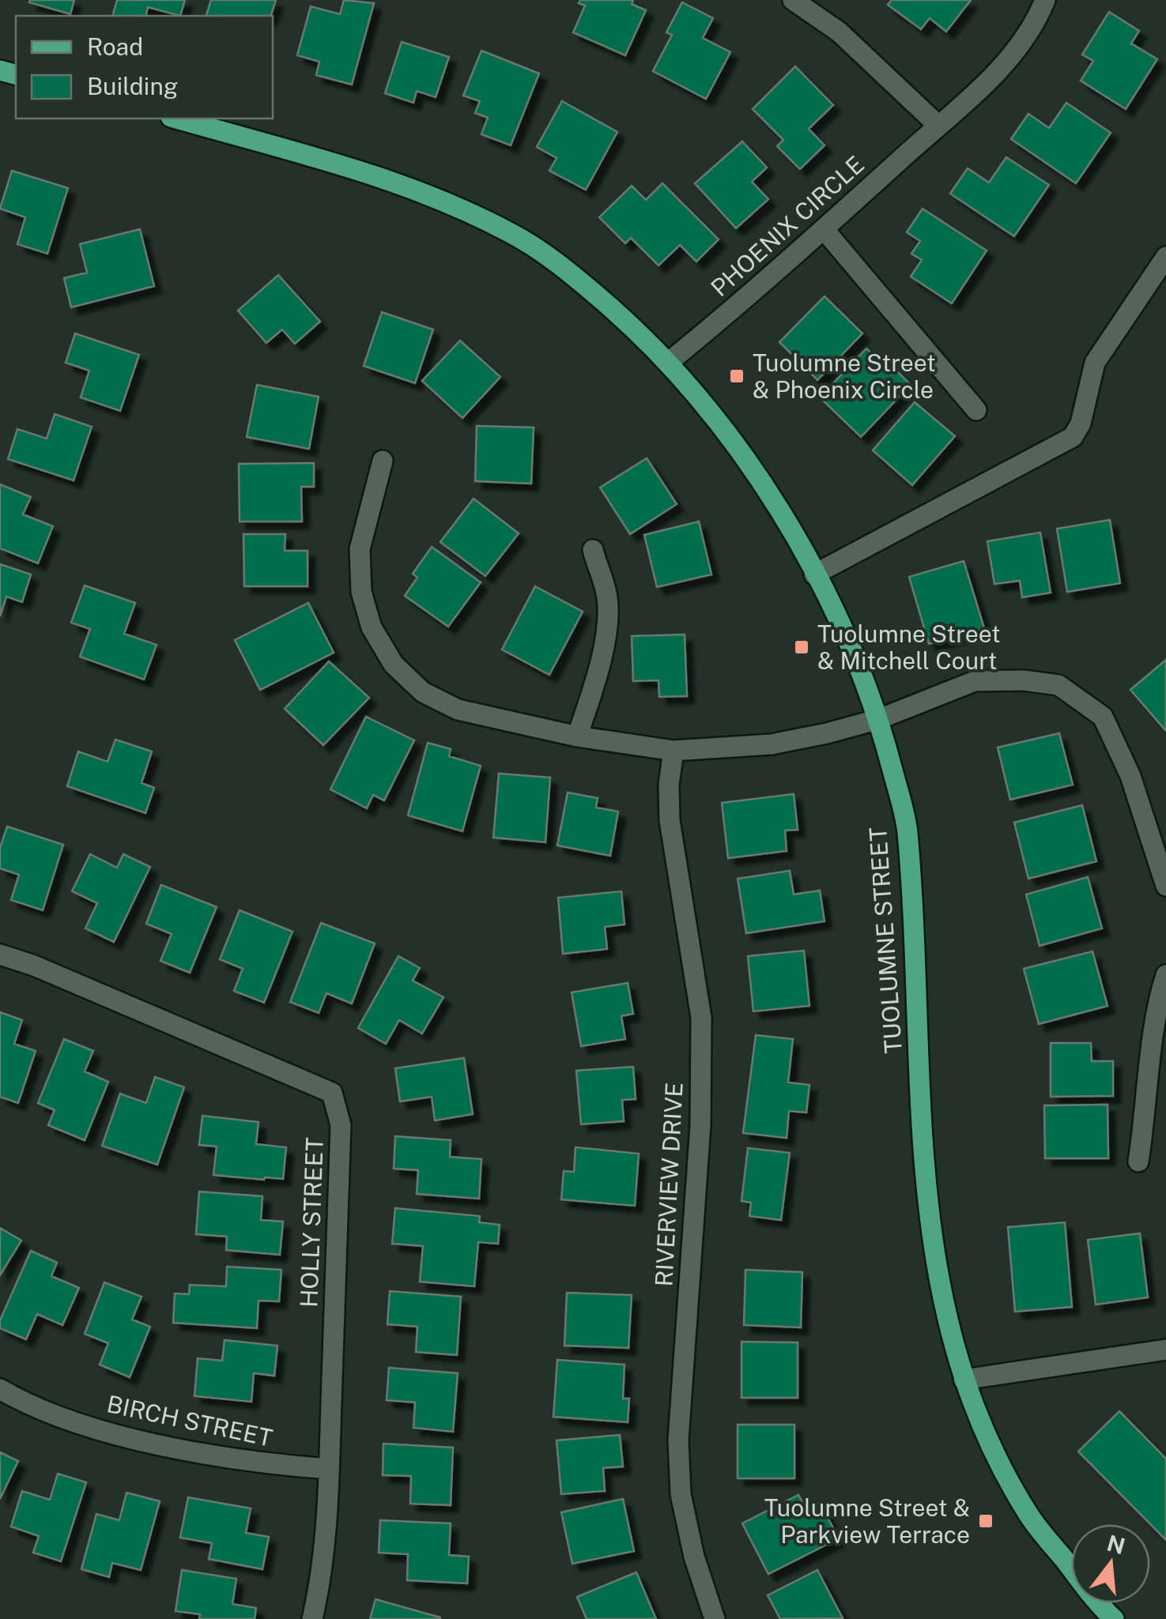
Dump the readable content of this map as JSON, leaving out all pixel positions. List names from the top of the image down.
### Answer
{
  "streets": {
    "main road": ["TUOLUMNE STREET"],
    "street": [
      "PHOENIX CIRCLE",
      "RIVERVIEW DRIVE",
      "HOLLY STREET",
      "BIRCH STREET"
    ]
  },
  "crossings": [
    ["PHOENIX CIRCLE", "TUOLUMNE STREET"],
    ["HOLLY STREET", "BIRCH STREET"]
  ],
  "places": {
    "transit": ["Tuolumne Street & Phoenix Circle", "Tuolumne Street & Mitchell Court", "Tuolumne Street & Parkview Terrace"]
  },
  "legend": ["Road", "Building"],
  "north": "top"
}
